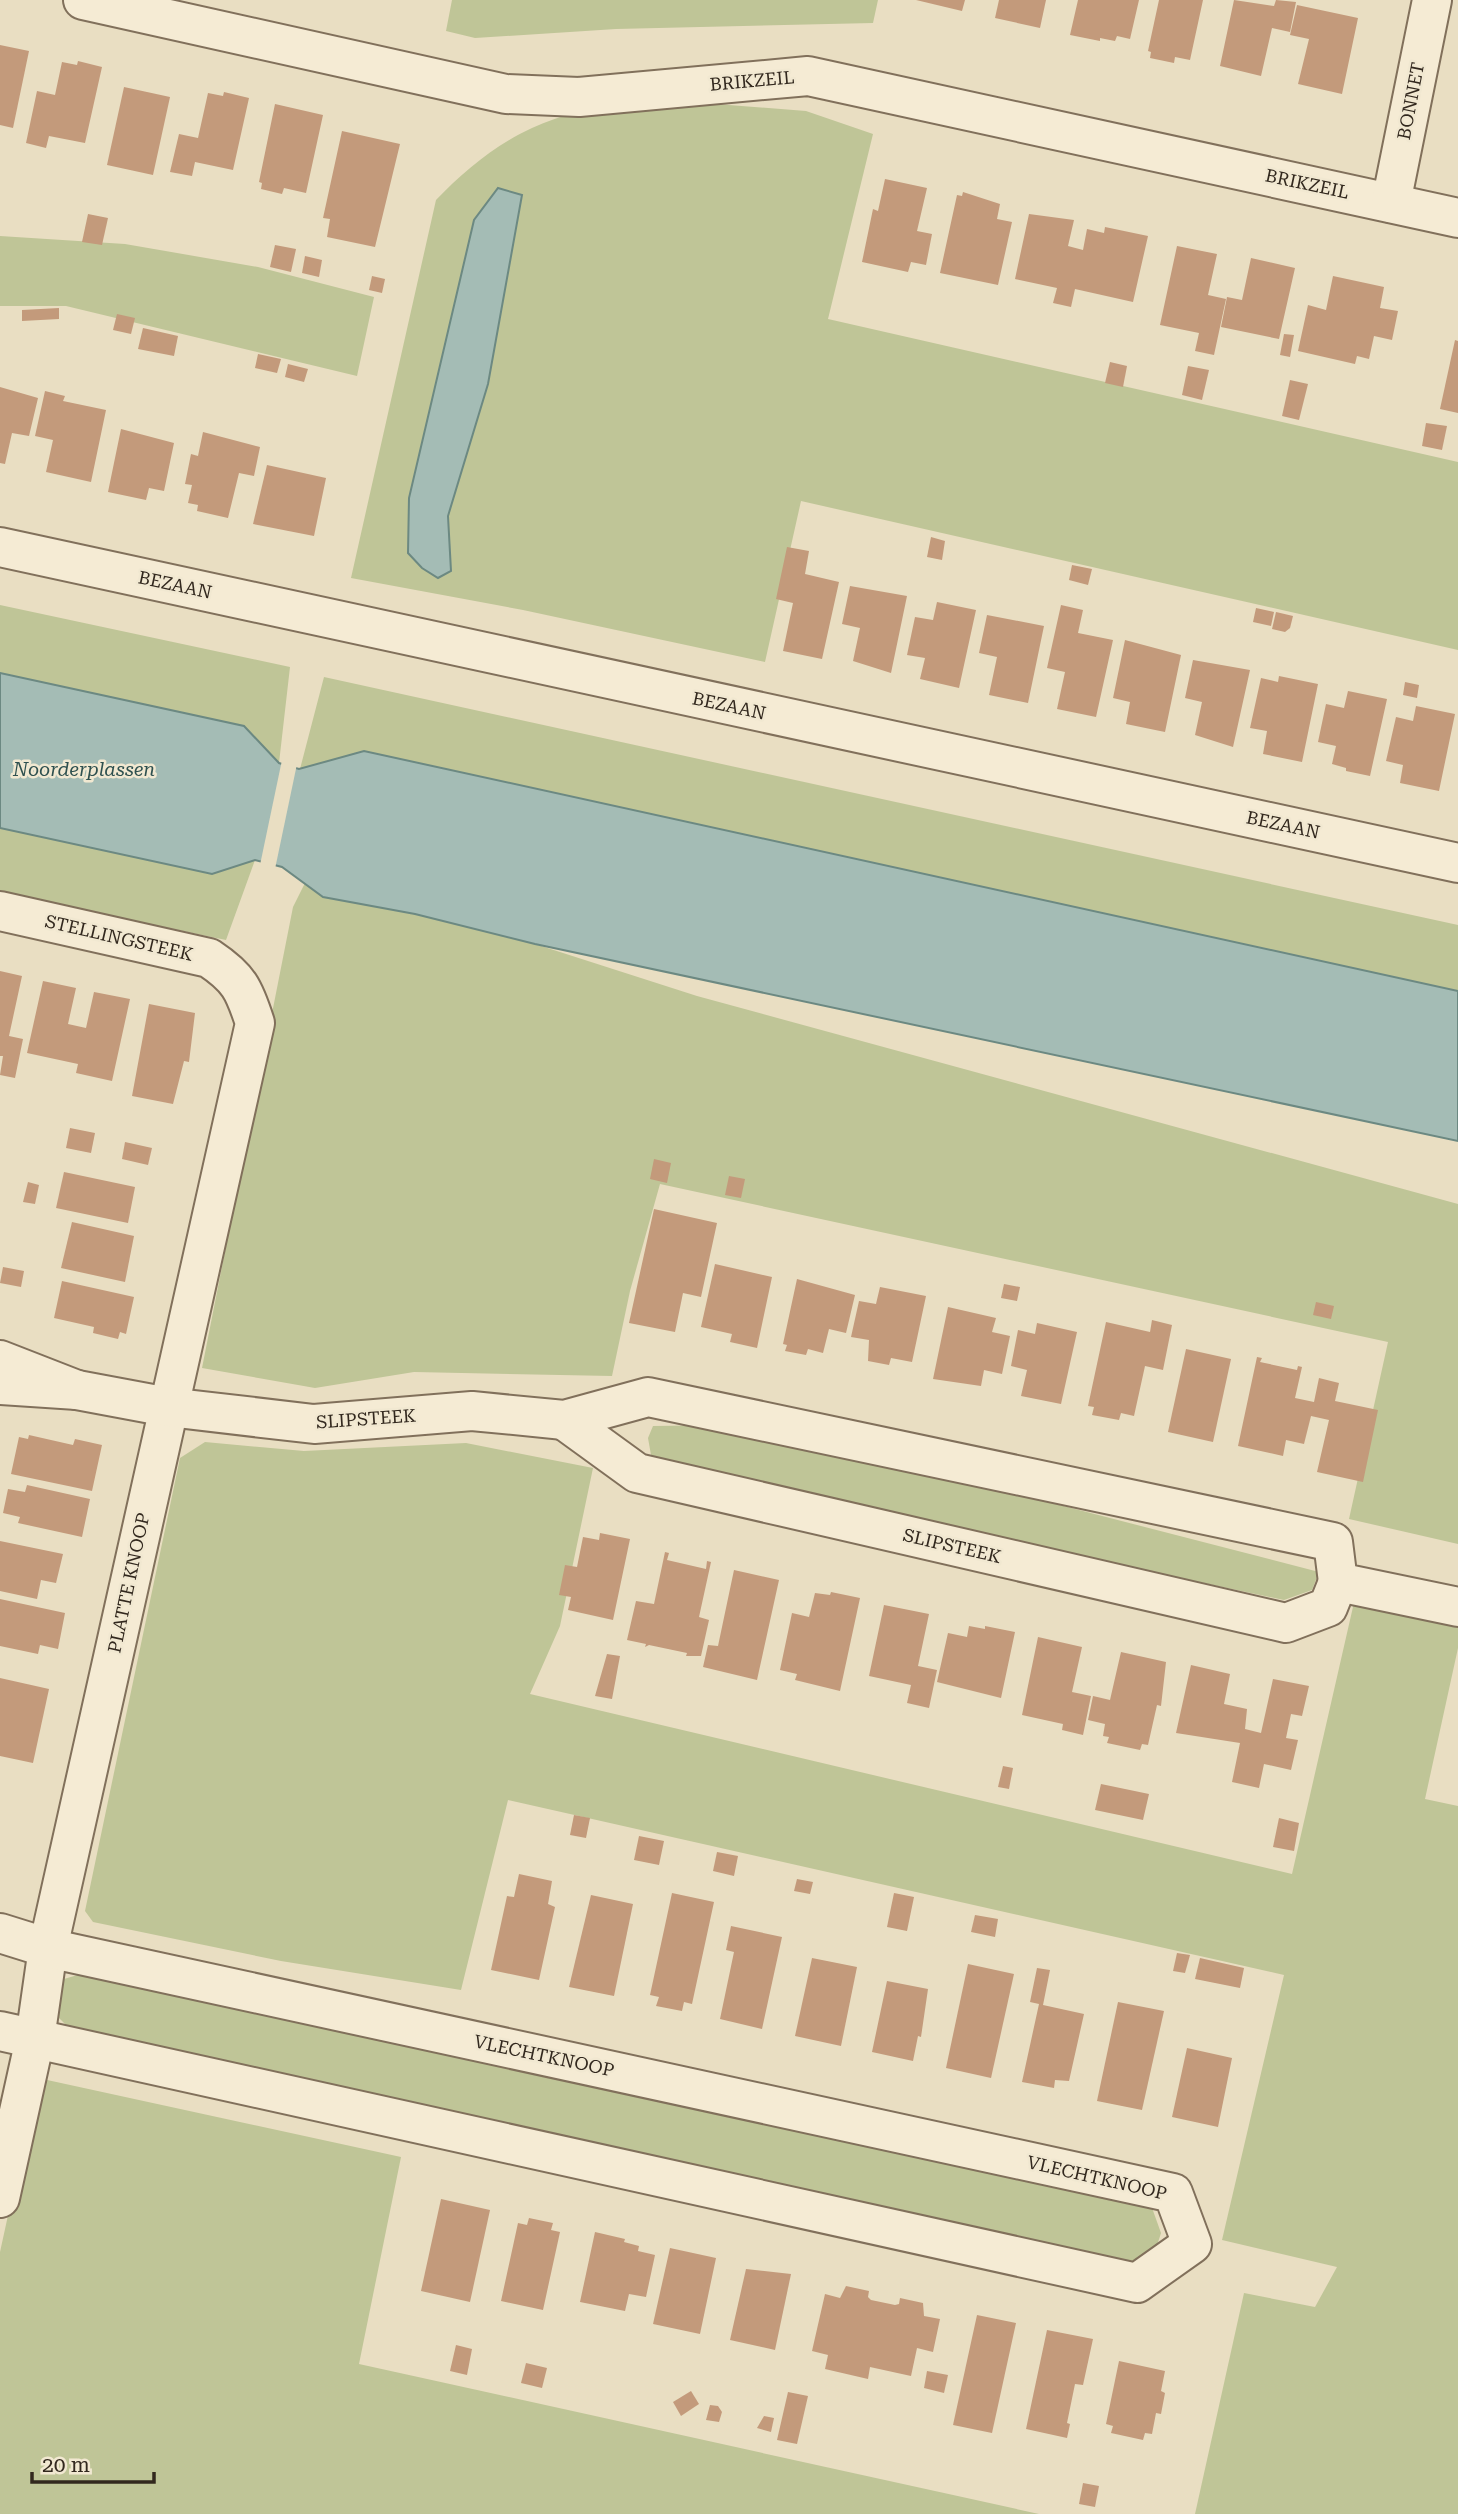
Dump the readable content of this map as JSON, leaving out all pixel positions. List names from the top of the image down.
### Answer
{
  "streets": {
    "street": [
      "BRIKZEIL",
      "BONNET",
      "BEZAAN",
      "STELLINGSTEEK",
      "SLIPSTEEK",
      "PLATTE KNOOP",
      "VLECHTKNOOP"
    ]
  },
  "crossings": [
    ["BRIKZEIL", "BONNET"],
    ["STELLINGSTEEK", "PLATTE KNOOP"],
    ["SLIPSTEEK", "PLATTE KNOOP"],
    ["PLATTE KNOOP", "VLECHTKNOOP"]
  ],
  "water": ["Noorderplassen"],
  "scale_bar": "20 m"
}
